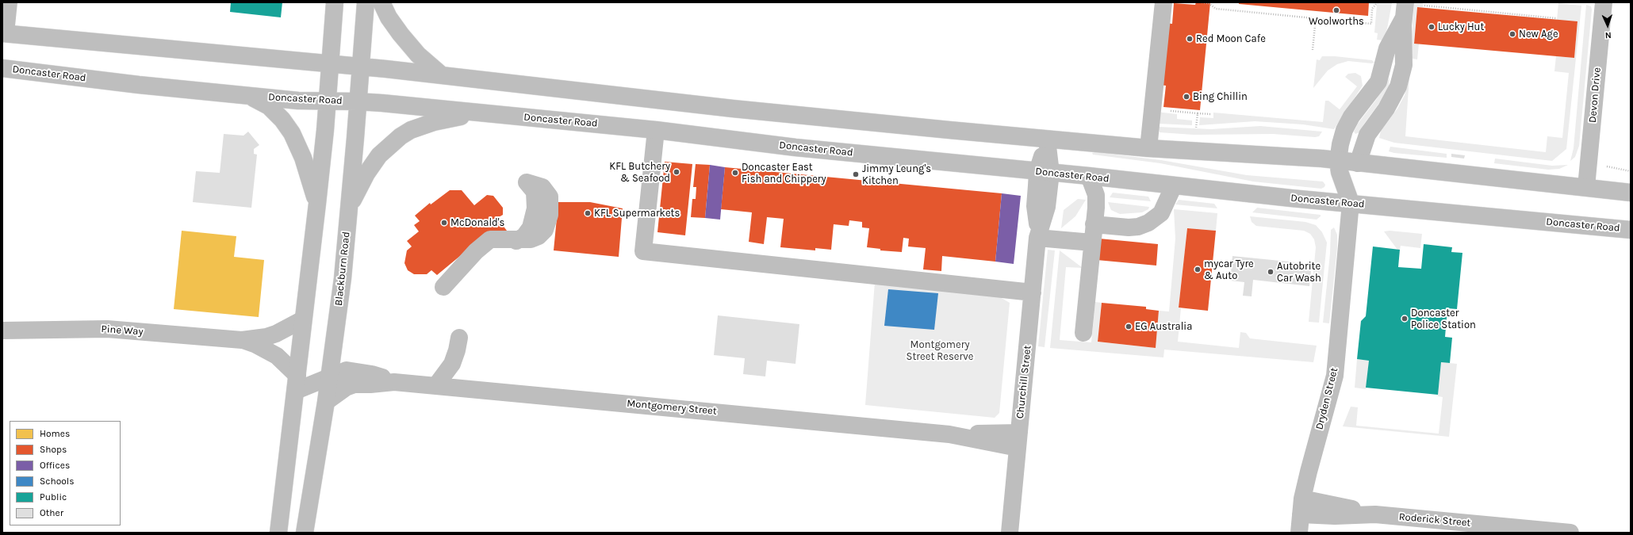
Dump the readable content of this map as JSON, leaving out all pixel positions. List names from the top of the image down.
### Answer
{
  "streets": {
    "main road": [
      "Doncaster Road",
      "Devon Drive",
      "Blackburn Road",
      "Pine Way",
      "Churchill Street",
      "Dryden Street",
      "Montgomery Street",
      "Roderick Street"
    ]
  },
  "crossings": [
    ["Doncaster Road", "Blackburn Road"],
    ["Doncaster Road", "Churchill Street"],
    ["Doncaster Road", "Dryden Street"],
    ["Blackburn Road", "Montgomery Street"],
    ["Pine Way", "Montgomery Street"],
    ["Churchill Street", "Montgomery Street"],
    ["Dryden Street", "Roderick Street"]
  ],
  "parks": ["Montgomery Street Reserve"],
  "places": [
    "Woolworths",
    "Lucky Hut",
    "New Age",
    "Red Moon Cafe",
    "Bing Chillin",
    "KFL Butchery & Seafood",
    "Doncaster East Fish and Chippery",
    "Jimmy Leung's Kitchen",
    "KFL Supermarkets",
    "McDonald's",
    "mycar Tyre & Auto",
    "Autobrite Car Wash",
    "Doncaster Police Station",
    "EG Australia"
  ],
  "legend": [
    "Homes",
    "Shops",
    "Offices",
    "Schools",
    "Public",
    "Other"
  ],
  "north": "bottom"
}
